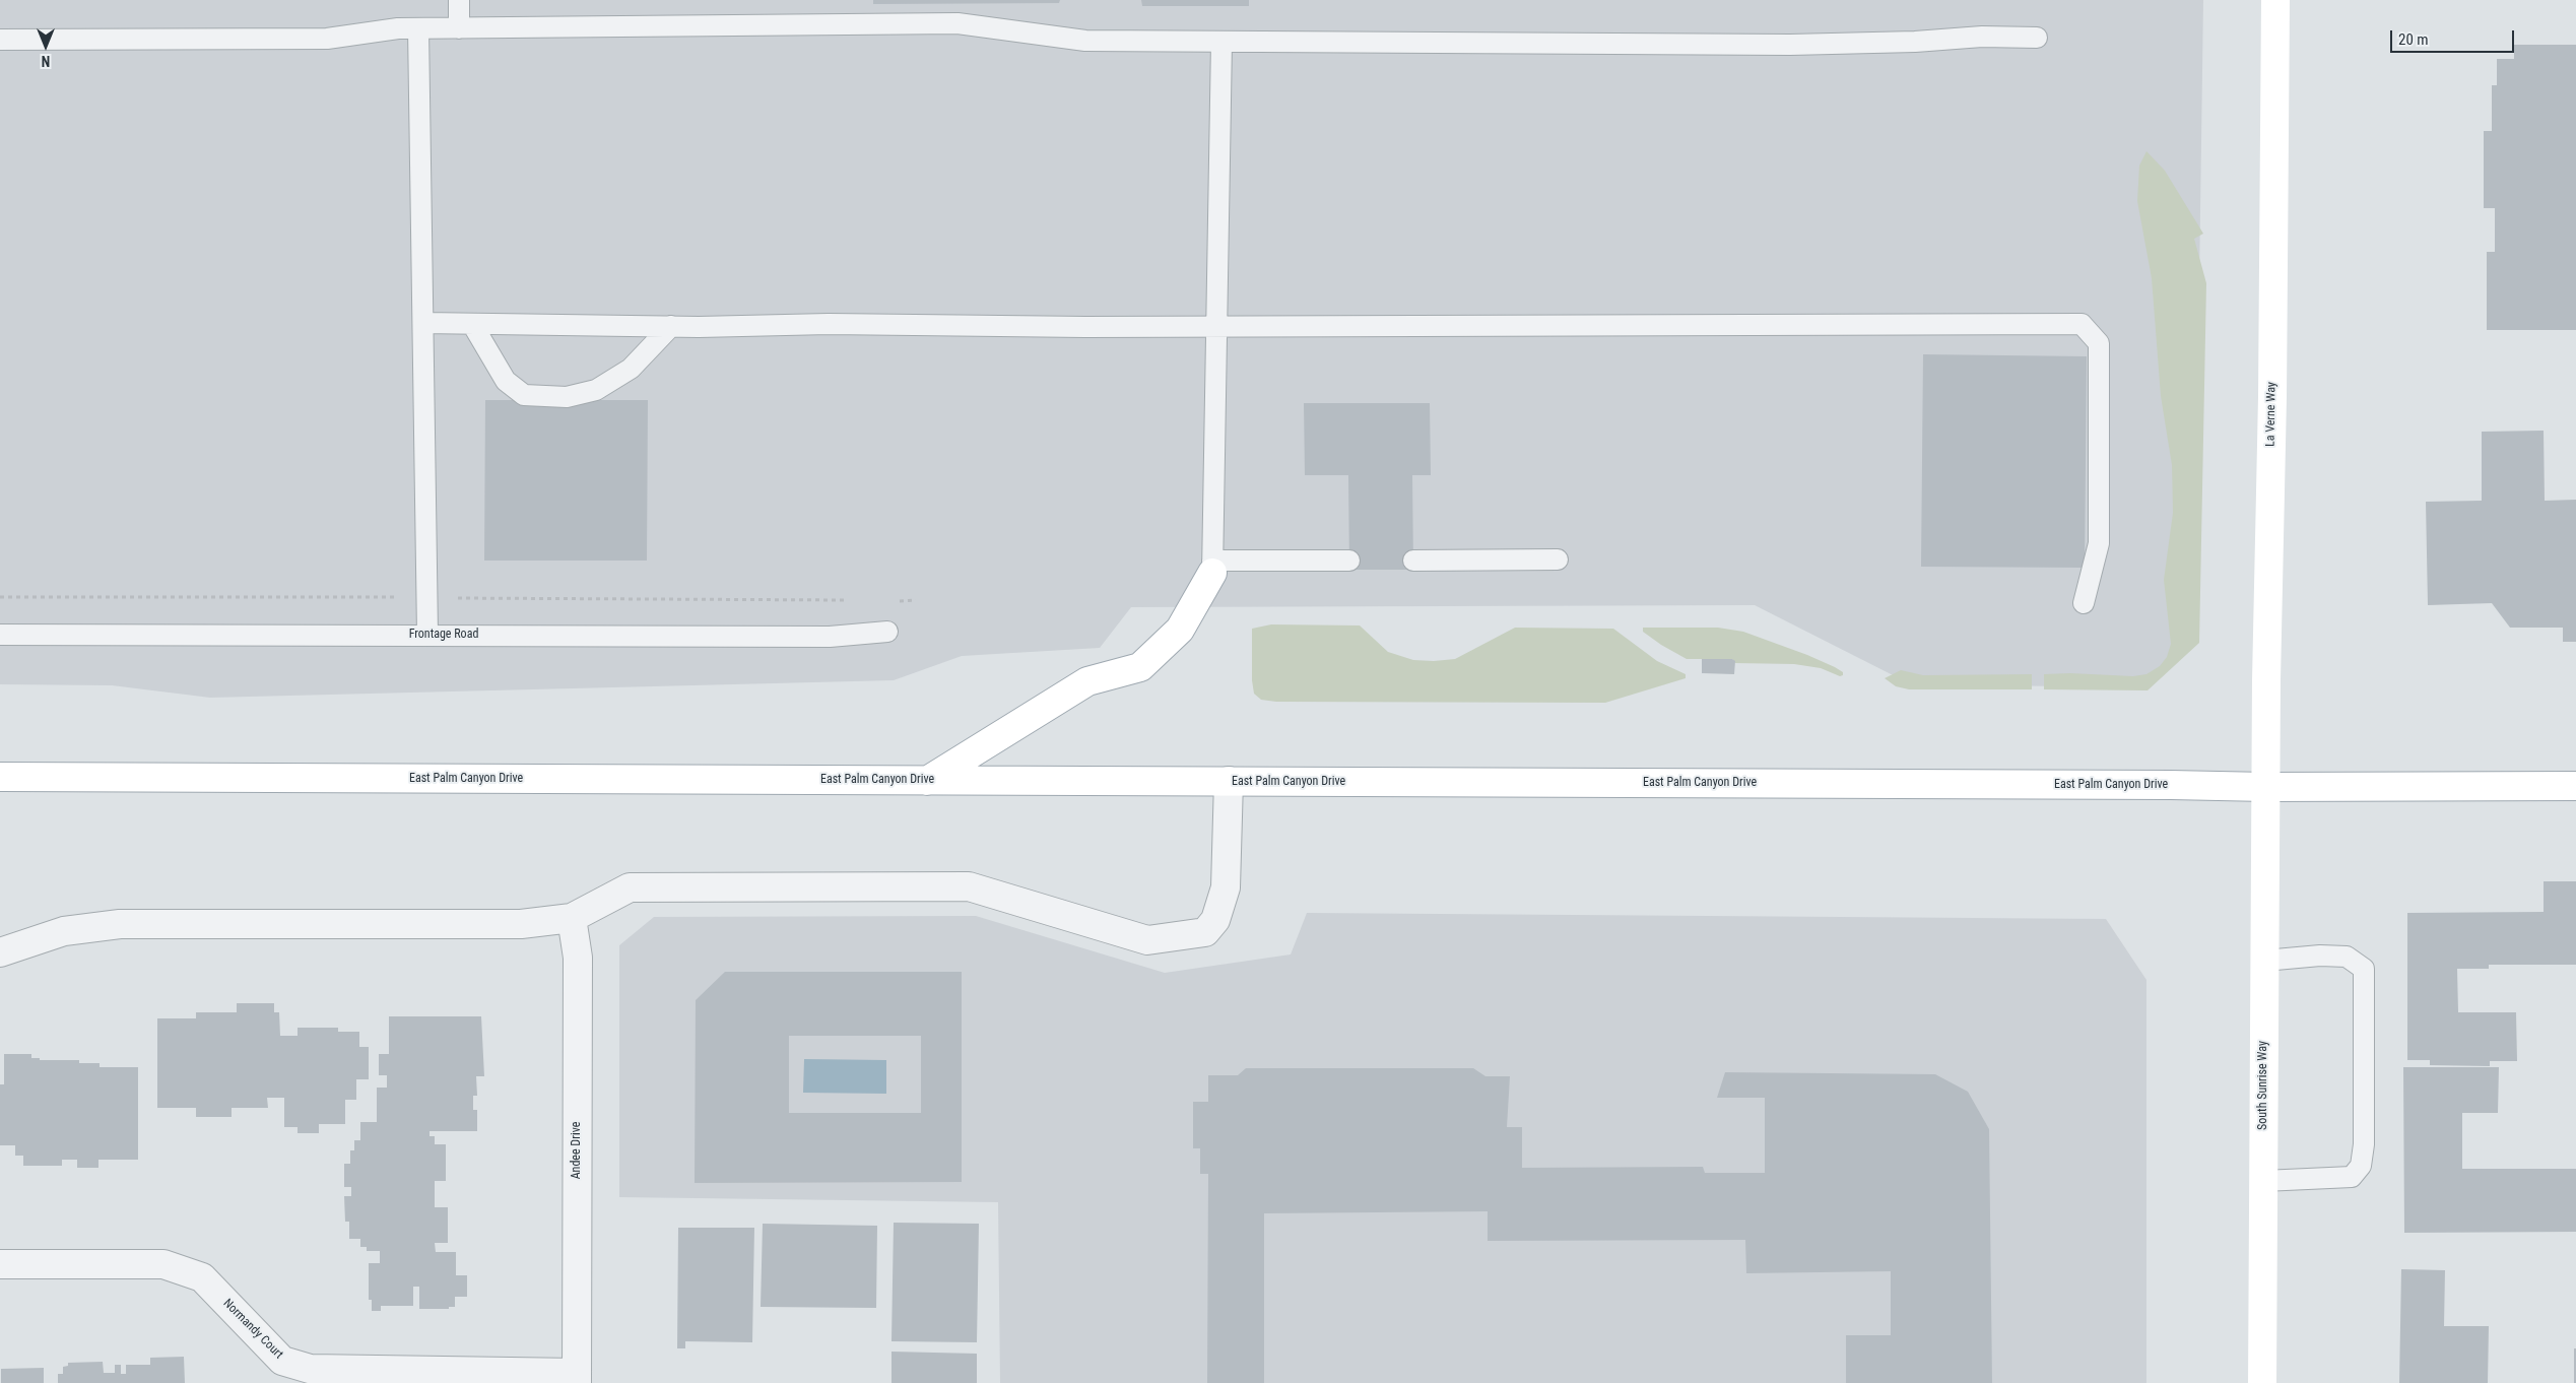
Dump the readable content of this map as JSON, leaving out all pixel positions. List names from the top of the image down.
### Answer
{
  "streets": {
    "main road": ["La Verne Way", "East Palm Canyon Drive", "South Sunrise Way"],
    "street": ["Andee Drive", "Normandy Court"],
    "lane": ["Frontage Road"]
  },
  "crossings": [
    ["La Verne Way", "East Palm Canyon Drive"],
    ["La Verne Way", "South Sunrise Way"],
    ["East Palm Canyon Drive", "South Sunrise Way"],
    ["Andee Drive", "Normandy Court"]
  ],
  "scale_bar": "20 m",
  "north": "bottom"
}
